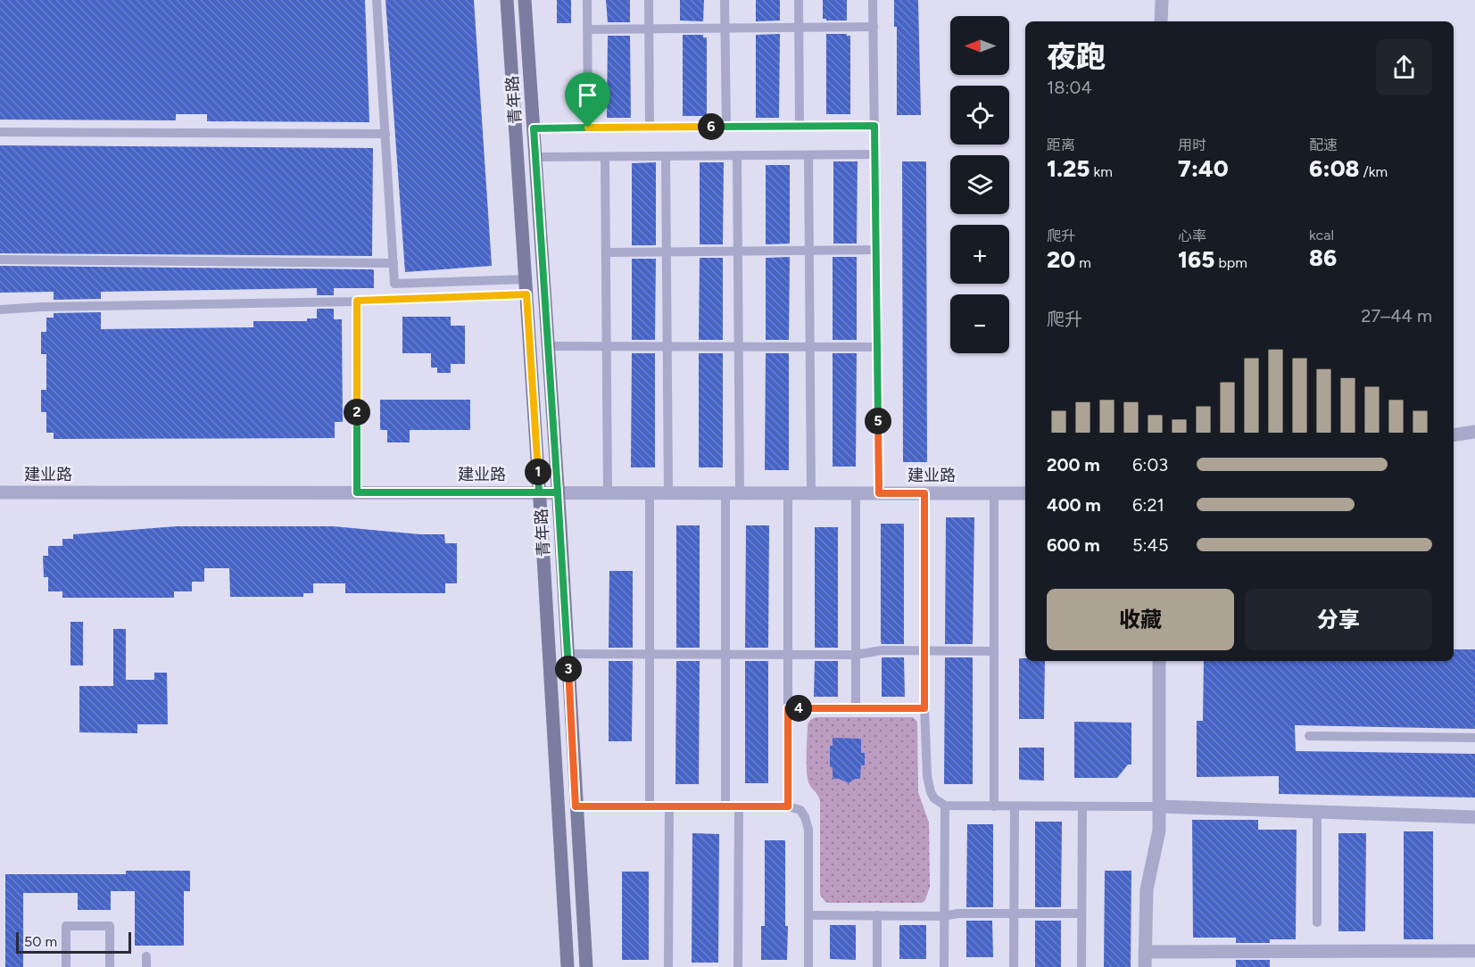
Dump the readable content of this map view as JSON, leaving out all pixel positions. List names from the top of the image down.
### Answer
{
  "streets": {
    "street": ["青年路", "建业路"]
  },
  "crossings": [
    ["青年路", "建业路"]
  ],
  "scale_bar": "50 m",
  "north": "left",
  "page": {
    "map_buttons": ["+", "−"],
    "heading": ["夜跑", "18:04"],
    "stats": [
      ["距离", "1.25 km"],
      ["用时", "7:40"],
      ["配速", "6:08 /km"],
      ["爬升", "20 m"],
      ["心率", "165 bpm"],
      ["kcal", "86"]
    ],
    "pins": [
      "6",
      "2",
      "5",
      "1",
      "3",
      "4"
    ],
    "chart": ["爬升", "27–44 m"],
    "list": [
      {
        "name": "200 m",
        "note": "6:03"
      },
      {
        "name": "400 m",
        "note": "6:21"
      },
      {
        "name": "600 m",
        "note": "5:45"
      }
    ],
    "buttons": ["收藏", "分享"],
    "scale": "50 m"
  }
}
